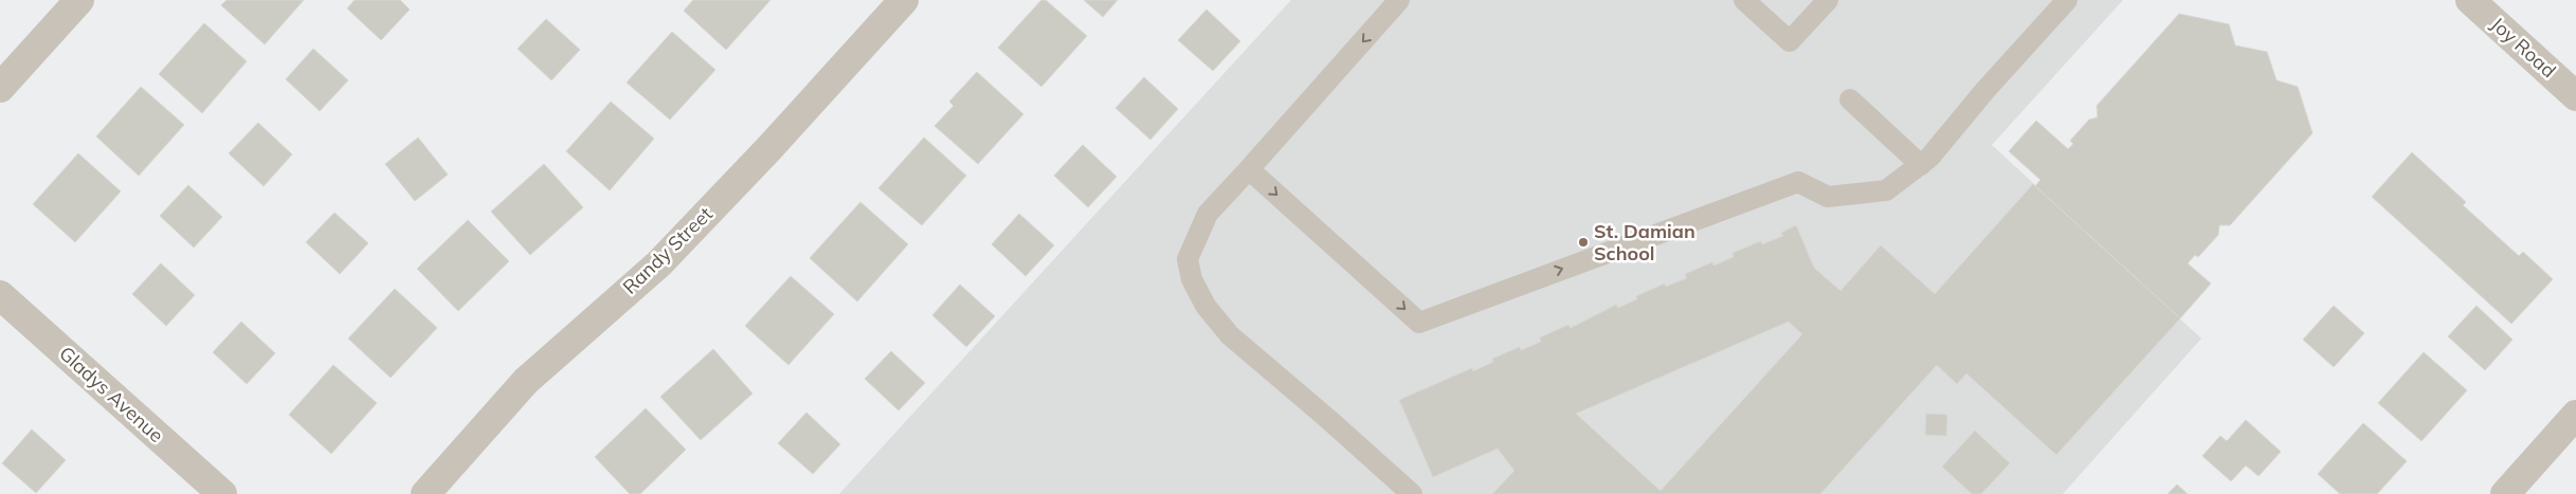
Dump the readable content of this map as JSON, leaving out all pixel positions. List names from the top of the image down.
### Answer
{
  "streets": {
    "street": ["Joy Road", "Randy Street", "Gladys Avenue"]
  },
  "places": ["St. Damian School"]
}
